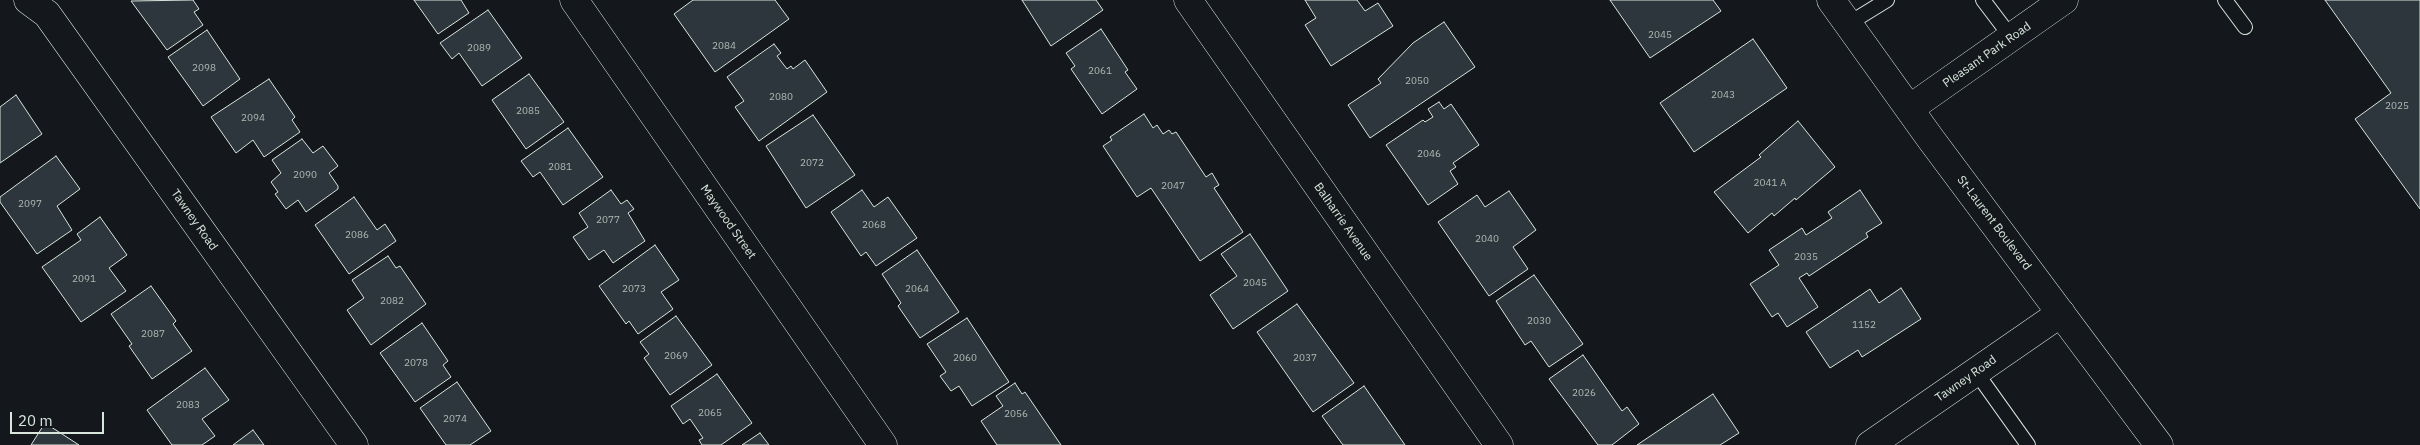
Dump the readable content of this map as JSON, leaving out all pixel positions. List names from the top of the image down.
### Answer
{
  "streets": {
    "street": [
      "Pleasant Park Road",
      "Tawney Road",
      "Maywood Street",
      "Balharrie Avenue",
      "St-Laurent Boulevard"
    ]
  },
  "crossings": [
    ["Pleasant Park Road", "St-Laurent Boulevard"],
    ["Tawney Road", "St-Laurent Boulevard"]
  ],
  "house_numbers": [
    "2045",
    "2084",
    "2089",
    "2098",
    "2061",
    "2050",
    "2043",
    "2080",
    "2025",
    "2085",
    "2094",
    "2046",
    "2072",
    "2081",
    "2090",
    "2041 A",
    "2047",
    "2097",
    "2077",
    "2068",
    "2086",
    "2040",
    "2035",
    "2091",
    "2045",
    "2073",
    "2064",
    "2082",
    "2030",
    "1152",
    "2087",
    "2069",
    "2060",
    "2037",
    "2078",
    "2026",
    "2083",
    "2065",
    "2056",
    "2074"
  ],
  "scale_bar": "20 m"
}
